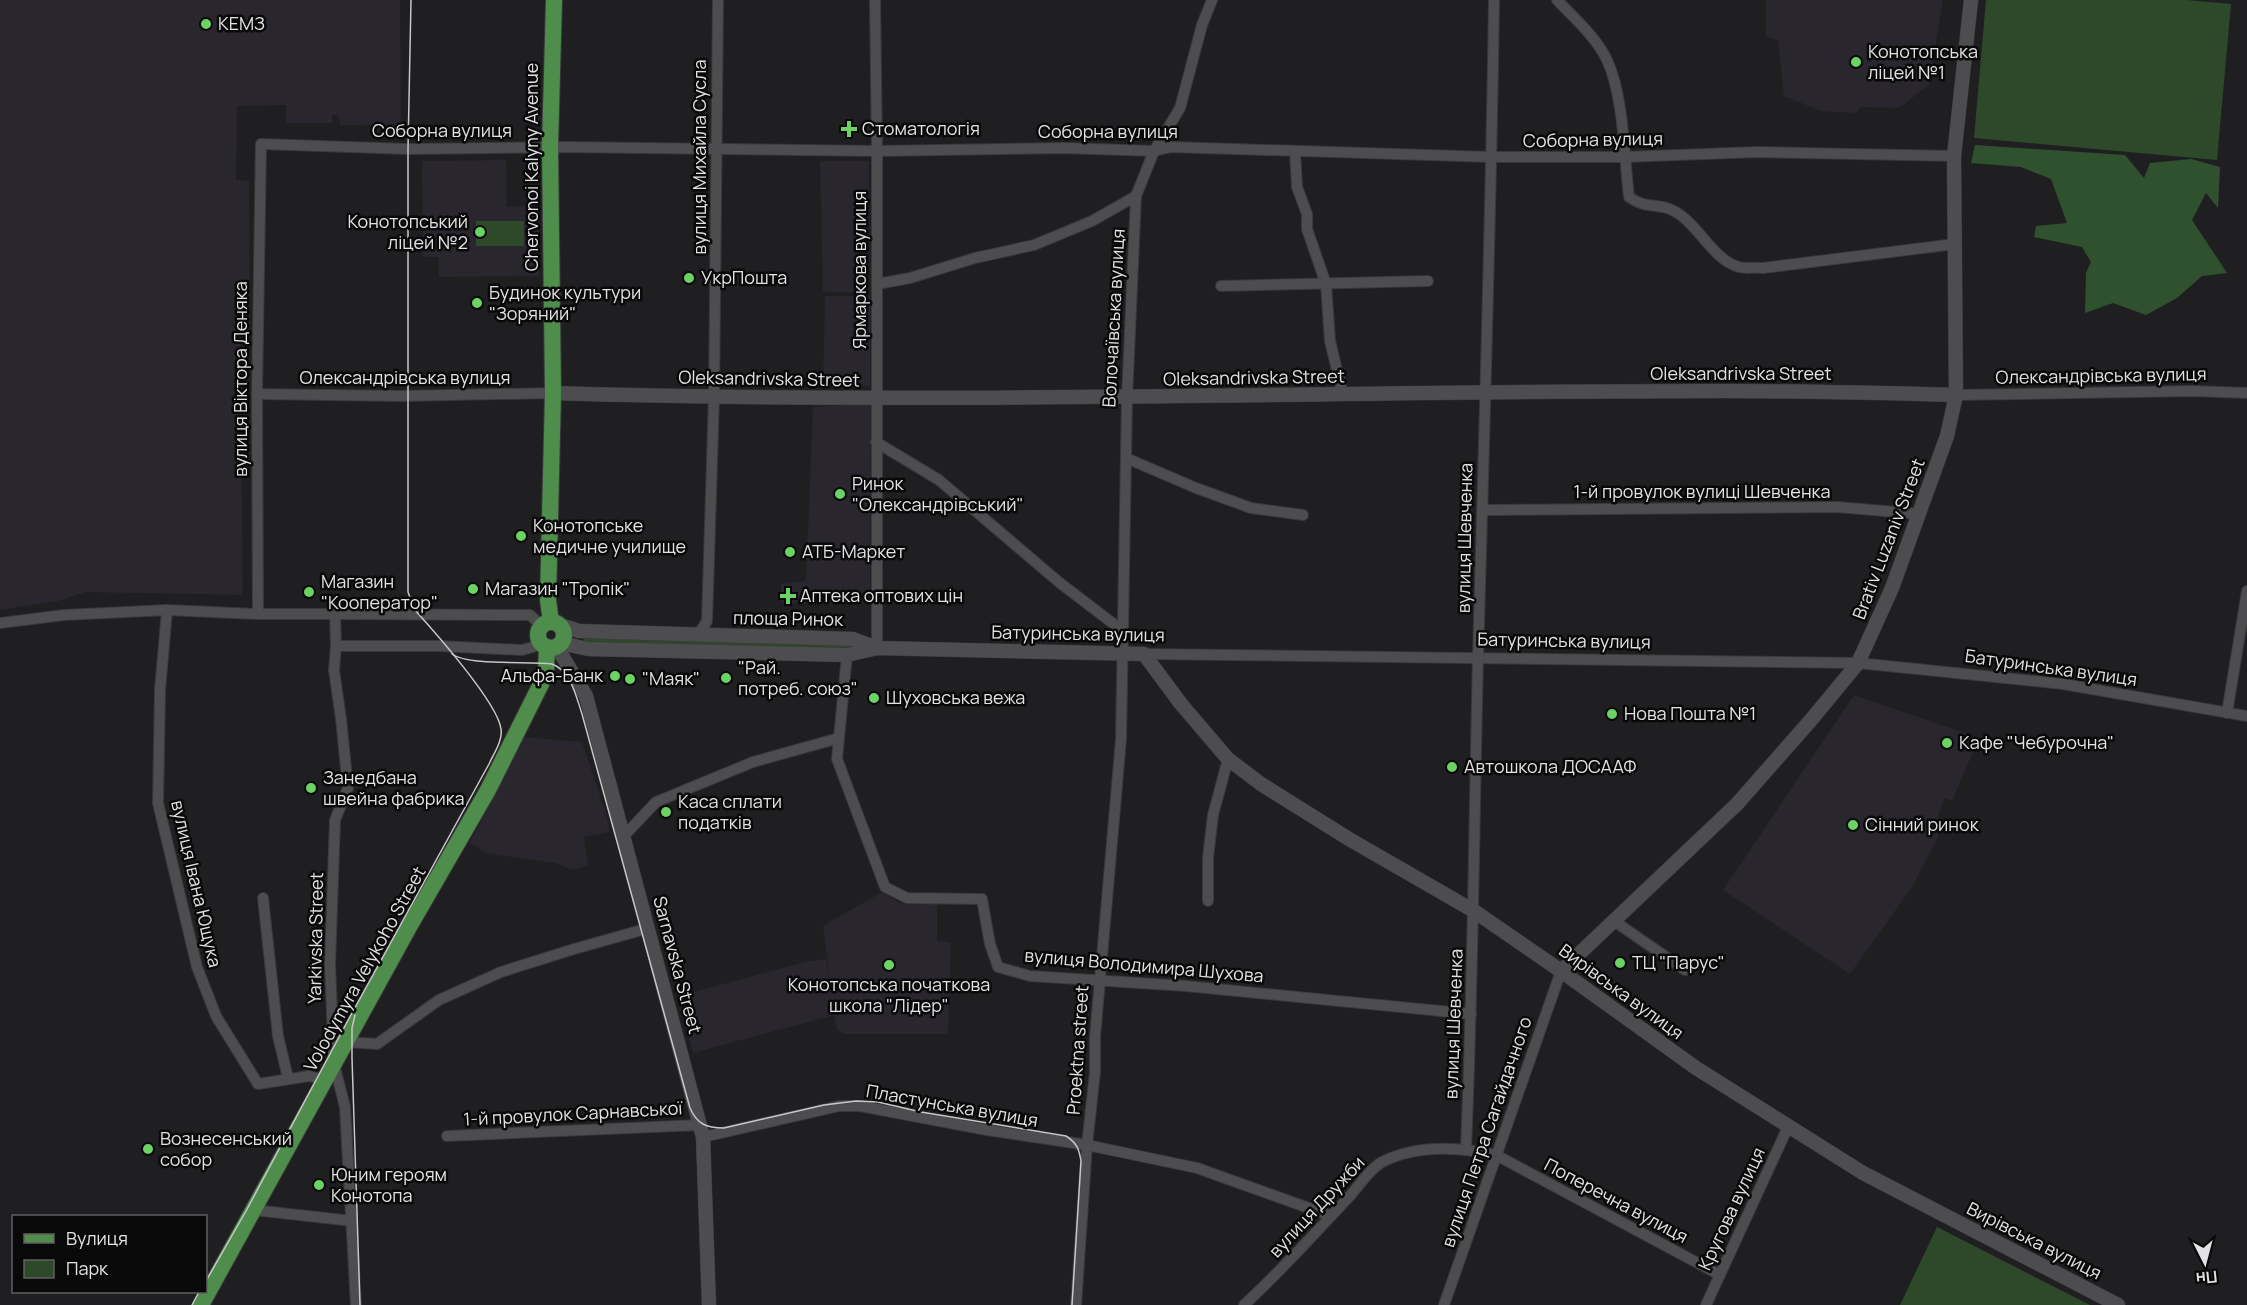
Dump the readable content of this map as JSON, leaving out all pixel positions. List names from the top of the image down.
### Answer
{
  "streets": {
    "main road": [
      "Chervonoi Kalyny Avenue",
      "Oleksandrivska Street",
      "Brativ Luzaniv Street",
      "площа Ринок",
      "Батуринська вулиця",
      "Sarnavska Street",
      "Volodymyra Velykoho Street",
      "Вирівська вулиця"
    ],
    "street": [
      "Соборна вулиця",
      "вулиця Михайла Сусла",
      "Ярмаркова вулиця",
      "Волочаївська вулиця",
      "Олександрівська вулиця",
      "вулиця Віктора Деняка",
      "1-й провулок вулиці Шевченка",
      "вулиця Шевченка",
      "вулиця Івана Ющука",
      "Yarkivska Street",
      "вулиця Володимира Шухова",
      "Proektna street",
      "Пластунська вулиця",
      "1-й провулок Сарнавської",
      "вулиця Петра Сагайдачного",
      "Поперечна вулиця",
      "вулиця Дружби",
      "Кругова вулиця"
    ]
  },
  "crossings": [
    ["Соборна вулиця", "вулиця Михайла Сусла"],
    ["Соборна вулиця", "Chervonoi Kalyny Avenue"],
    ["Соборна вулиця", "Ярмаркова вулиця"],
    ["Соборна вулиця", "Волочаївська вулиця"],
    ["Соборна вулиця", "вулиця Віктора Деняка"],
    ["Соборна вулиця", "вулиця Шевченка"],
    ["Соборна вулиця", "Brativ Luzaniv Street"],
    ["вулиця Михайла Сусла", "Oleksandrivska Street"],
    ["вулиця Михайла Сусла", "площа Ринок"],
    ["Chervonoi Kalyny Avenue", "Oleksandrivska Street"],
    ["Chervonoi Kalyny Avenue", "Олександрівська вулиця"],
    ["Chervonoi Kalyny Avenue", "площа Ринок"],
    ["Chervonoi Kalyny Avenue", "Sarnavska Street"],
    ["Chervonoi Kalyny Avenue", "Volodymyra Velykoho Street"],
    ["Ярмаркова вулиця", "Oleksandrivska Street"],
    ["Ярмаркова вулиця", "площа Ринок"],
    ["Ярмаркова вулиця", "Батуринська вулиця"],
    ["Волочаївська вулиця", "Oleksandrivska Street"],
    ["Волочаївська вулиця", "Батуринська вулиця"],
    ["Волочаївська вулиця", "Proektna street"],
    ["Oleksandrivska Street", "Олександрівська вулиця"],
    ["Oleksandrivska Street", "вулиця Шевченка"],
    ["Oleksandrivska Street", "Brativ Luzaniv Street"],
    ["Олександрівська вулиця", "вулиця Віктора Деняка"],
    ["Олександрівська вулиця", "Brativ Luzaniv Street"],
    ["1-й провулок вулиці Шевченка", "вулиця Шевченка"],
    ["1-й провулок вулиці Шевченка", "Brativ Luzaniv Street"],
    ["вулиця Шевченка", "Батуринська вулиця"],
    ["вулиця Шевченка", "вулиця Володимира Шухова"],
    ["вулиця Шевченка", "Вирівська вулиця"],
    ["вулиця Шевченка", "вулиця Дружби"],
    ["Brativ Luzaniv Street", "Батуринська вулиця"],
    ["Brativ Luzaniv Street", "Вирівська вулиця"],
    ["Brativ Luzaniv Street", "вулиця Петра Сагайдачного"],
    ["площа Ринок", "Батуринська вулиця"],
    ["площа Ринок", "Sarnavska Street"],
    ["площа Ринок", "вулиця Володимира Шухова"],
    ["площа Ринок", "Volodymyra Velykoho Street"],
    ["Батуринська вулиця", "Вирівська вулиця"],
    ["Батуринська вулиця", "Proektna street"],
    ["вулиця Івана Ющука", "Volodymyra Velykoho Street"],
    ["Yarkivska Street", "Volodymyra Velykoho Street"],
    ["Sarnavska Street", "Volodymyra Velykoho Street"],
    ["Sarnavska Street", "Пластунська вулиця"],
    ["Sarnavska Street", "1-й провулок Сарнавської"],
    ["вулиця Володимира Шухова", "Proektna street"],
    ["Вирівська вулиця", "вулиця Петра Сагайдачного"],
    ["Вирівська вулиця", "Кругова вулиця"],
    ["Proektna street", "Пластунська вулиця"],
    ["Пластунська вулиця", "1-й провулок Сарнавської"],
    ["Пластунська вулиця", "вулиця Дружби"],
    ["вулиця Петра Сагайдачного", "Поперечна вулиця"],
    ["вулиця Петра Сагайдачного", "вулиця Дружби"],
    ["Поперечна вулиця", "вулиця Дружби"],
    ["Поперечна вулиця", "Кругова вулиця"]
  ],
  "places": {
    "other": [
      "КЕМЗ",
      "Конотопська ліцей №1",
      "Конотопський ліцей №2",
      "УкрПошта",
      "Будинок культури \"Зоряний\"",
      "Ринок \"Олександрівський\"",
      "Конотопське медичне училище",
      "АТБ-Маркет",
      "Магазин \"Тропік\"",
      "Магазин \"Кооператор\"",
      "Альфа-Банк",
      "\"Рай. потреб. союз\"",
      "\"Маяк\"",
      "Шуховська вежа",
      "Нова Пошта №1",
      "Кафе \"Чебурочна\"",
      "Автошкола ДОСААФ",
      "Занедбана швейна фабрика",
      "Каса сплати податків",
      "Сінний ринок",
      "ТЦ \"Парус\"",
      "Конотопська початкова школа \"Лідер\"",
      "Вознесенський собор",
      "Юним героям Конотопа"
    ],
    "health": ["Стоматологія", "Аптека оптових цін"]
  },
  "legend": ["Вулиця", "Парк"],
  "north": "bottom"
}
